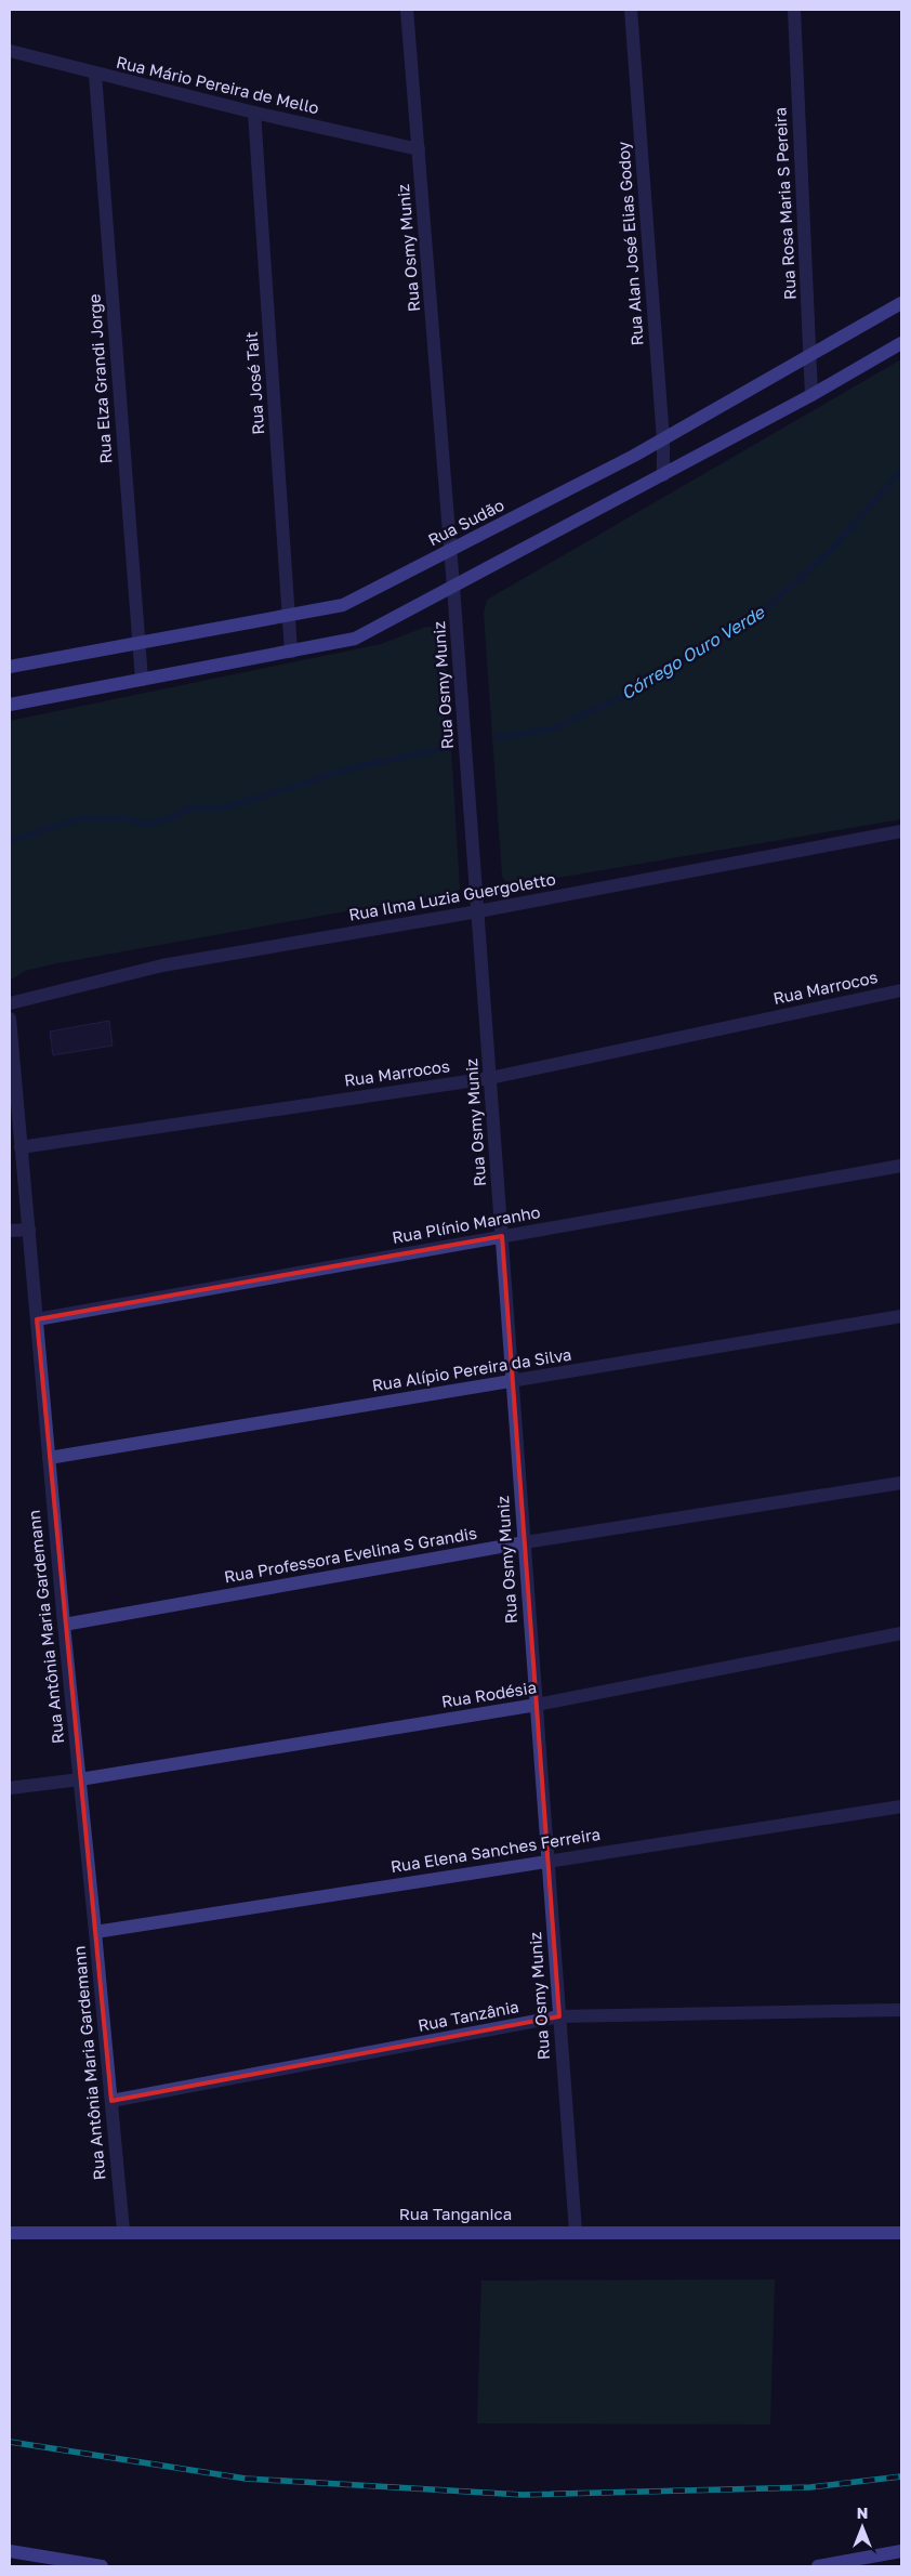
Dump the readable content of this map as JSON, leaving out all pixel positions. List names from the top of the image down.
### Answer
{
  "streets": {
    "street": [
      "Rua Mário Pereira de Mello",
      "Rua Rosa Maria S Pereira",
      "Rua Alan José Elias Godoy",
      "Rua Osmy Muniz",
      "Rua Elza Grandi Jorge",
      "Rua José Tait",
      "Rua Sudão",
      "Rua Ilma Luzia Guergoletto",
      "Rua Marrocos",
      "Rua Plínio Maranho",
      "Rua Alípio Pereira da Silva",
      "Rua Professora Evelina S Grandis",
      "Rua Antônia Maria Gardemann",
      "Rua Rodésia",
      "Rua Elena Sanches Ferreira",
      "Rua Tanzânia",
      "Rua Tanganica"
    ]
  },
  "crossings": [
    ["Rua Mário Pereira de Mello", "Rua Osmy Muniz"],
    ["Rua Mário Pereira de Mello", "Rua Elza Grandi Jorge"],
    ["Rua Mário Pereira de Mello", "Rua José Tait"],
    ["Rua Rosa Maria S Pereira", "Rua Sudão"],
    ["Rua Alan José Elias Godoy", "Rua Sudão"],
    ["Rua Osmy Muniz", "Rua Sudão"],
    ["Rua Osmy Muniz", "Rua Ilma Luzia Guergoletto"],
    ["Rua Osmy Muniz", "Rua Marrocos"],
    ["Rua Osmy Muniz", "Rua Plínio Maranho"],
    ["Rua Osmy Muniz", "Rua Alípio Pereira da Silva"],
    ["Rua Osmy Muniz", "Rua Professora Evelina S Grandis"],
    ["Rua Osmy Muniz", "Rua Rodésia"],
    ["Rua Osmy Muniz", "Rua Elena Sanches Ferreira"],
    ["Rua Osmy Muniz", "Rua Tanzânia"],
    ["Rua Osmy Muniz", "Rua Tanganica"],
    ["Rua Elza Grandi Jorge", "Rua Sudão"],
    ["Rua José Tait", "Rua Sudão"],
    ["Rua Marrocos", "Rua Antônia Maria Gardemann"],
    ["Rua Plínio Maranho", "Rua Antônia Maria Gardemann"],
    ["Rua Alípio Pereira da Silva", "Rua Antônia Maria Gardemann"],
    ["Rua Professora Evelina S Grandis", "Rua Antônia Maria Gardemann"],
    ["Rua Antônia Maria Gardemann", "Rua Rodésia"],
    ["Rua Antônia Maria Gardemann", "Rua Elena Sanches Ferreira"],
    ["Rua Antônia Maria Gardemann", "Rua Tanzânia"],
    ["Rua Antônia Maria Gardemann", "Rua Tanganica"]
  ],
  "water": ["Córrego Ouro Verde"],
  "north": "top"
}
